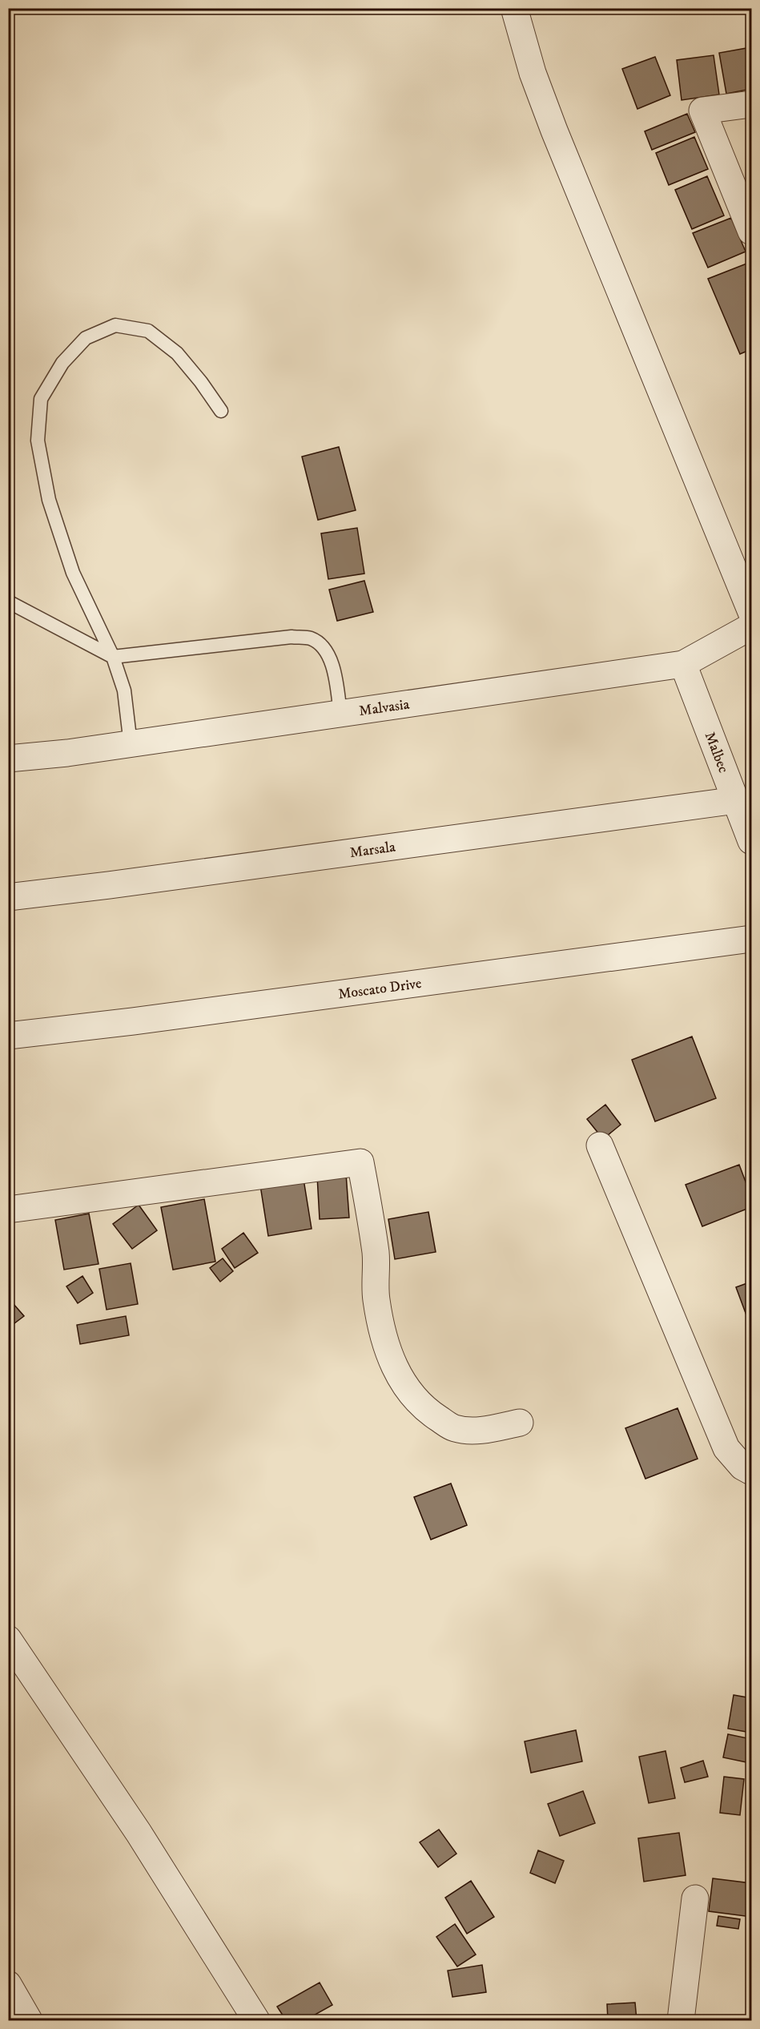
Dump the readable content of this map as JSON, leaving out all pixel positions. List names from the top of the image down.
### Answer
{
  "streets": {
    "street": [
      "Malvasia",
      "Malbec",
      "Marsala",
      "Moscato Drive"
    ]
  },
  "crossings": [
    ["Malvasia", "Malbec"],
    ["Malbec", "Marsala"]
  ]
}
